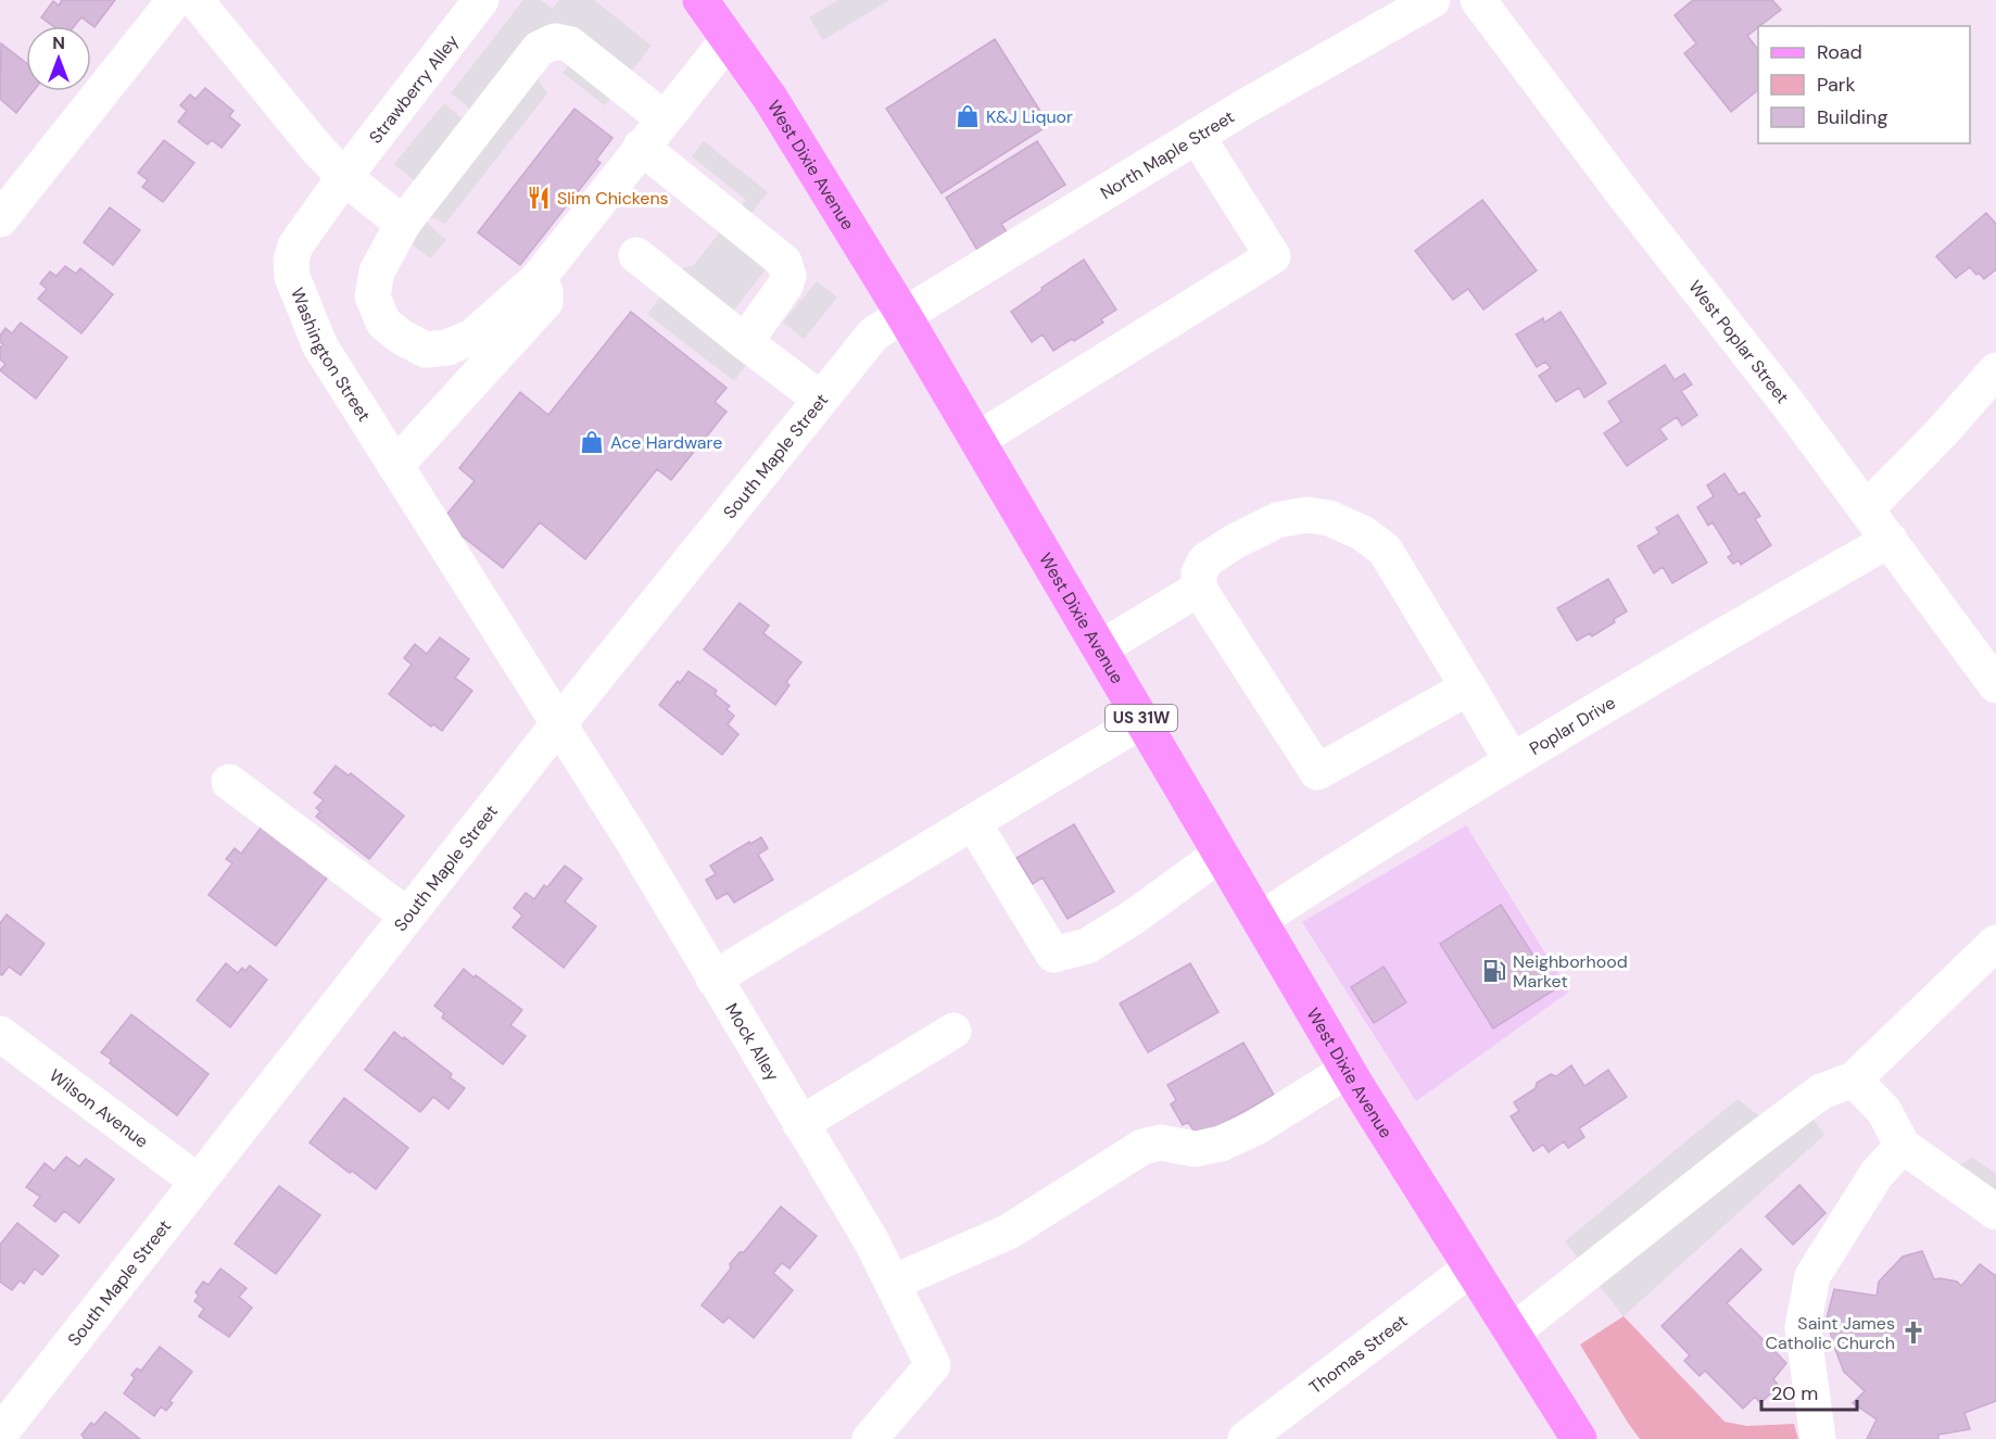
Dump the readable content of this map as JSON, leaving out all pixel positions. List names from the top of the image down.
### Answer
{
  "streets": {
    "main road": ["West Dixie Avenue", "US 31W"],
    "street": [
      "Strawberry Alley",
      "North Maple Street",
      "West Poplar Street",
      "Washington Street",
      "South Maple Street",
      "Poplar Drive",
      "Mock Alley",
      "Wilson Avenue",
      "Thomas Street"
    ]
  },
  "crossings": [
    ["Strawberry Alley", "Washington Street"],
    ["North Maple Street", "West Dixie Avenue"],
    ["North Maple Street", "South Maple Street"],
    ["West Dixie Avenue", "South Maple Street"],
    ["West Dixie Avenue", "Poplar Drive"],
    ["West Dixie Avenue", "Thomas Street"],
    ["West Poplar Street", "Poplar Drive"],
    ["Washington Street", "South Maple Street"],
    ["Washington Street", "Mock Alley"],
    ["South Maple Street", "Mock Alley"],
    ["South Maple Street", "Wilson Avenue"]
  ],
  "places": {
    "shop": ["K&J Liquor", "Ace Hardware"],
    "restaurant": ["Slim Chickens"],
    "fuel station": ["Neighborhood Market"],
    "church": ["Saint James Catholic Church"]
  },
  "legend": ["Road", "Park", "Building"],
  "scale_bar": "20 m",
  "north": "top"
}
